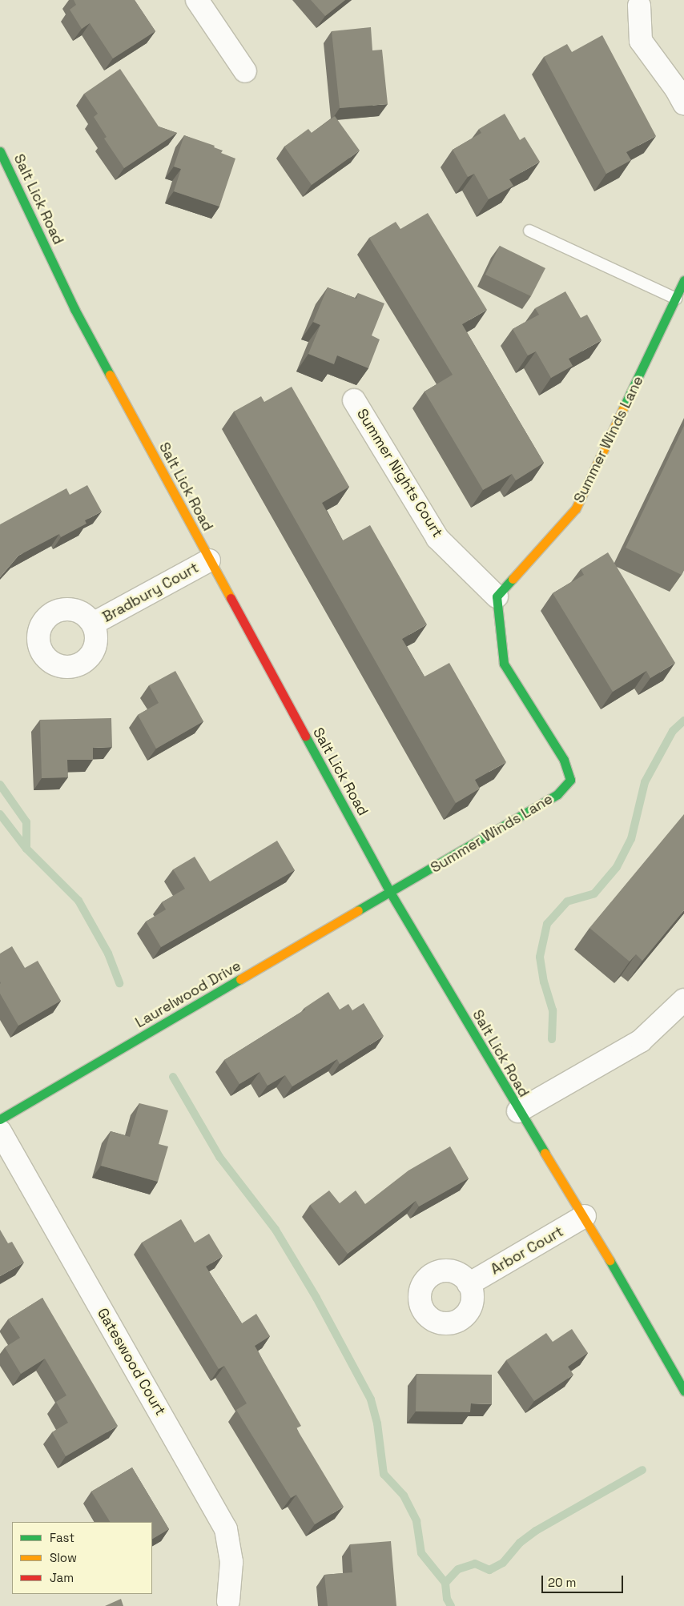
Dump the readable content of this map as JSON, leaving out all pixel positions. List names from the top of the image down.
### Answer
{
  "streets": {
    "main road": ["Salt Lick Road", "Summer Winds Lane", "Laurelwood Drive"],
    "street": [
      "Summer Nights Court",
      "Bradbury Court",
      "Arbor Court",
      "Gateswood Court"
    ]
  },
  "crossings": [
    ["Salt Lick Road", "Summer Winds Lane"],
    ["Salt Lick Road", "Bradbury Court"],
    ["Salt Lick Road", "Laurelwood Drive"],
    ["Salt Lick Road", "Arbor Court"],
    ["Summer Winds Lane", "Summer Nights Court"],
    ["Summer Winds Lane", "Laurelwood Drive"]
  ],
  "legend": ["Fast", "Slow", "Jam"],
  "scale_bar": "20 m"
}
